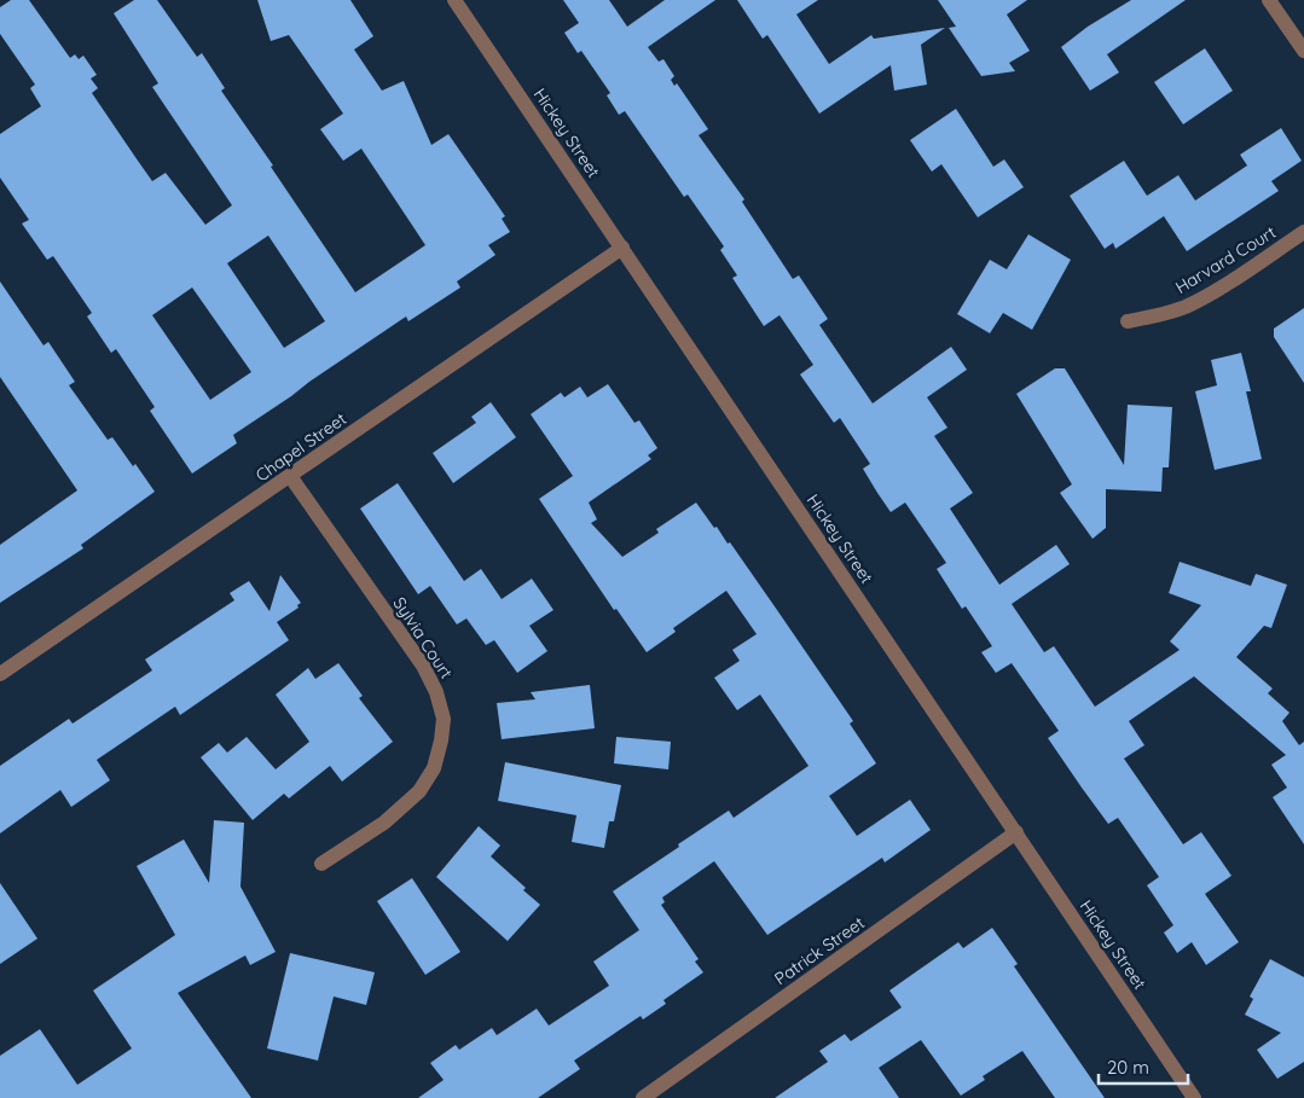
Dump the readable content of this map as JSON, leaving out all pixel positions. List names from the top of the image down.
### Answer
{
  "streets": {
    "street": [
      "Hickey Street",
      "Harvard Court",
      "Chapel Street",
      "Sylvia Court",
      "Patrick Street"
    ]
  },
  "crossings": [
    ["Hickey Street", "Chapel Street"],
    ["Hickey Street", "Patrick Street"],
    ["Chapel Street", "Sylvia Court"]
  ],
  "scale_bar": "20 m"
}
